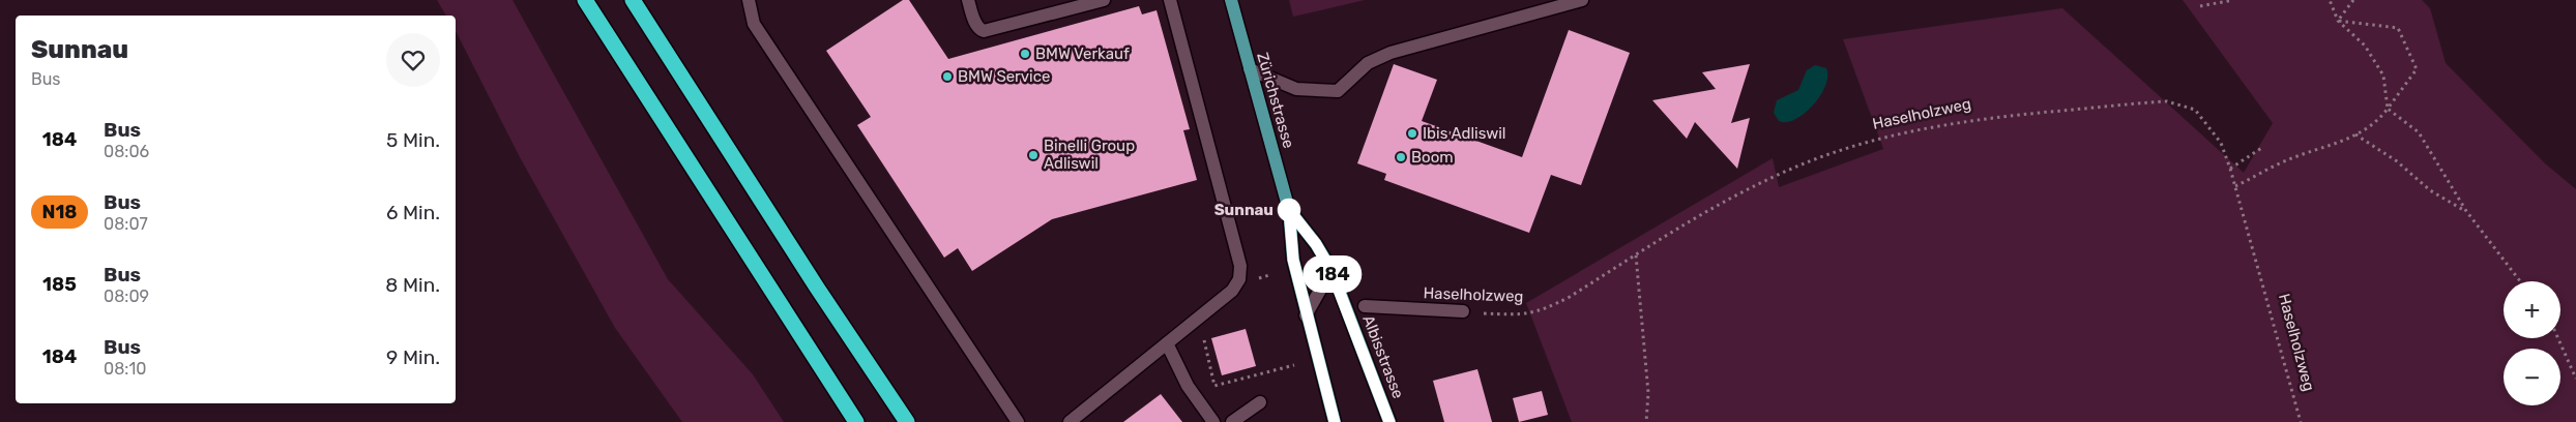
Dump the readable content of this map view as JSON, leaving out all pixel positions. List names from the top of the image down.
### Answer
{
  "streets": {
    "main road": ["Zürichstrasse", "Albisstrasse"],
    "lane": ["Haselholzweg"]
  },
  "crossings": [
    ["Zürichstrasse", "Albisstrasse"]
  ],
  "places": [
    "BMW Verkauf",
    "BMW Service",
    "Ibis Adliswil",
    "Binelli Group Adliswil",
    "Boom",
    "Sunnau"
  ],
  "lines": ["bus line 184"],
  "page": {
    "on_map": "184",
    "heading": ["Sunnau", "Bus"],
    "list": [
      {
        "mark": "184",
        "name": "Bus",
        "note": "08:06",
        "value": "5 Min."
      },
      {
        "mark": "N18",
        "name": "Bus",
        "note": "08:07",
        "value": "6 Min."
      },
      {
        "mark": "185",
        "name": "Bus",
        "note": "08:09",
        "value": "8 Min."
      },
      {
        "mark": "184",
        "name": "Bus",
        "note": "08:10",
        "value": "9 Min."
      }
    ],
    "map_buttons": ["+", "−"]
  }
}
